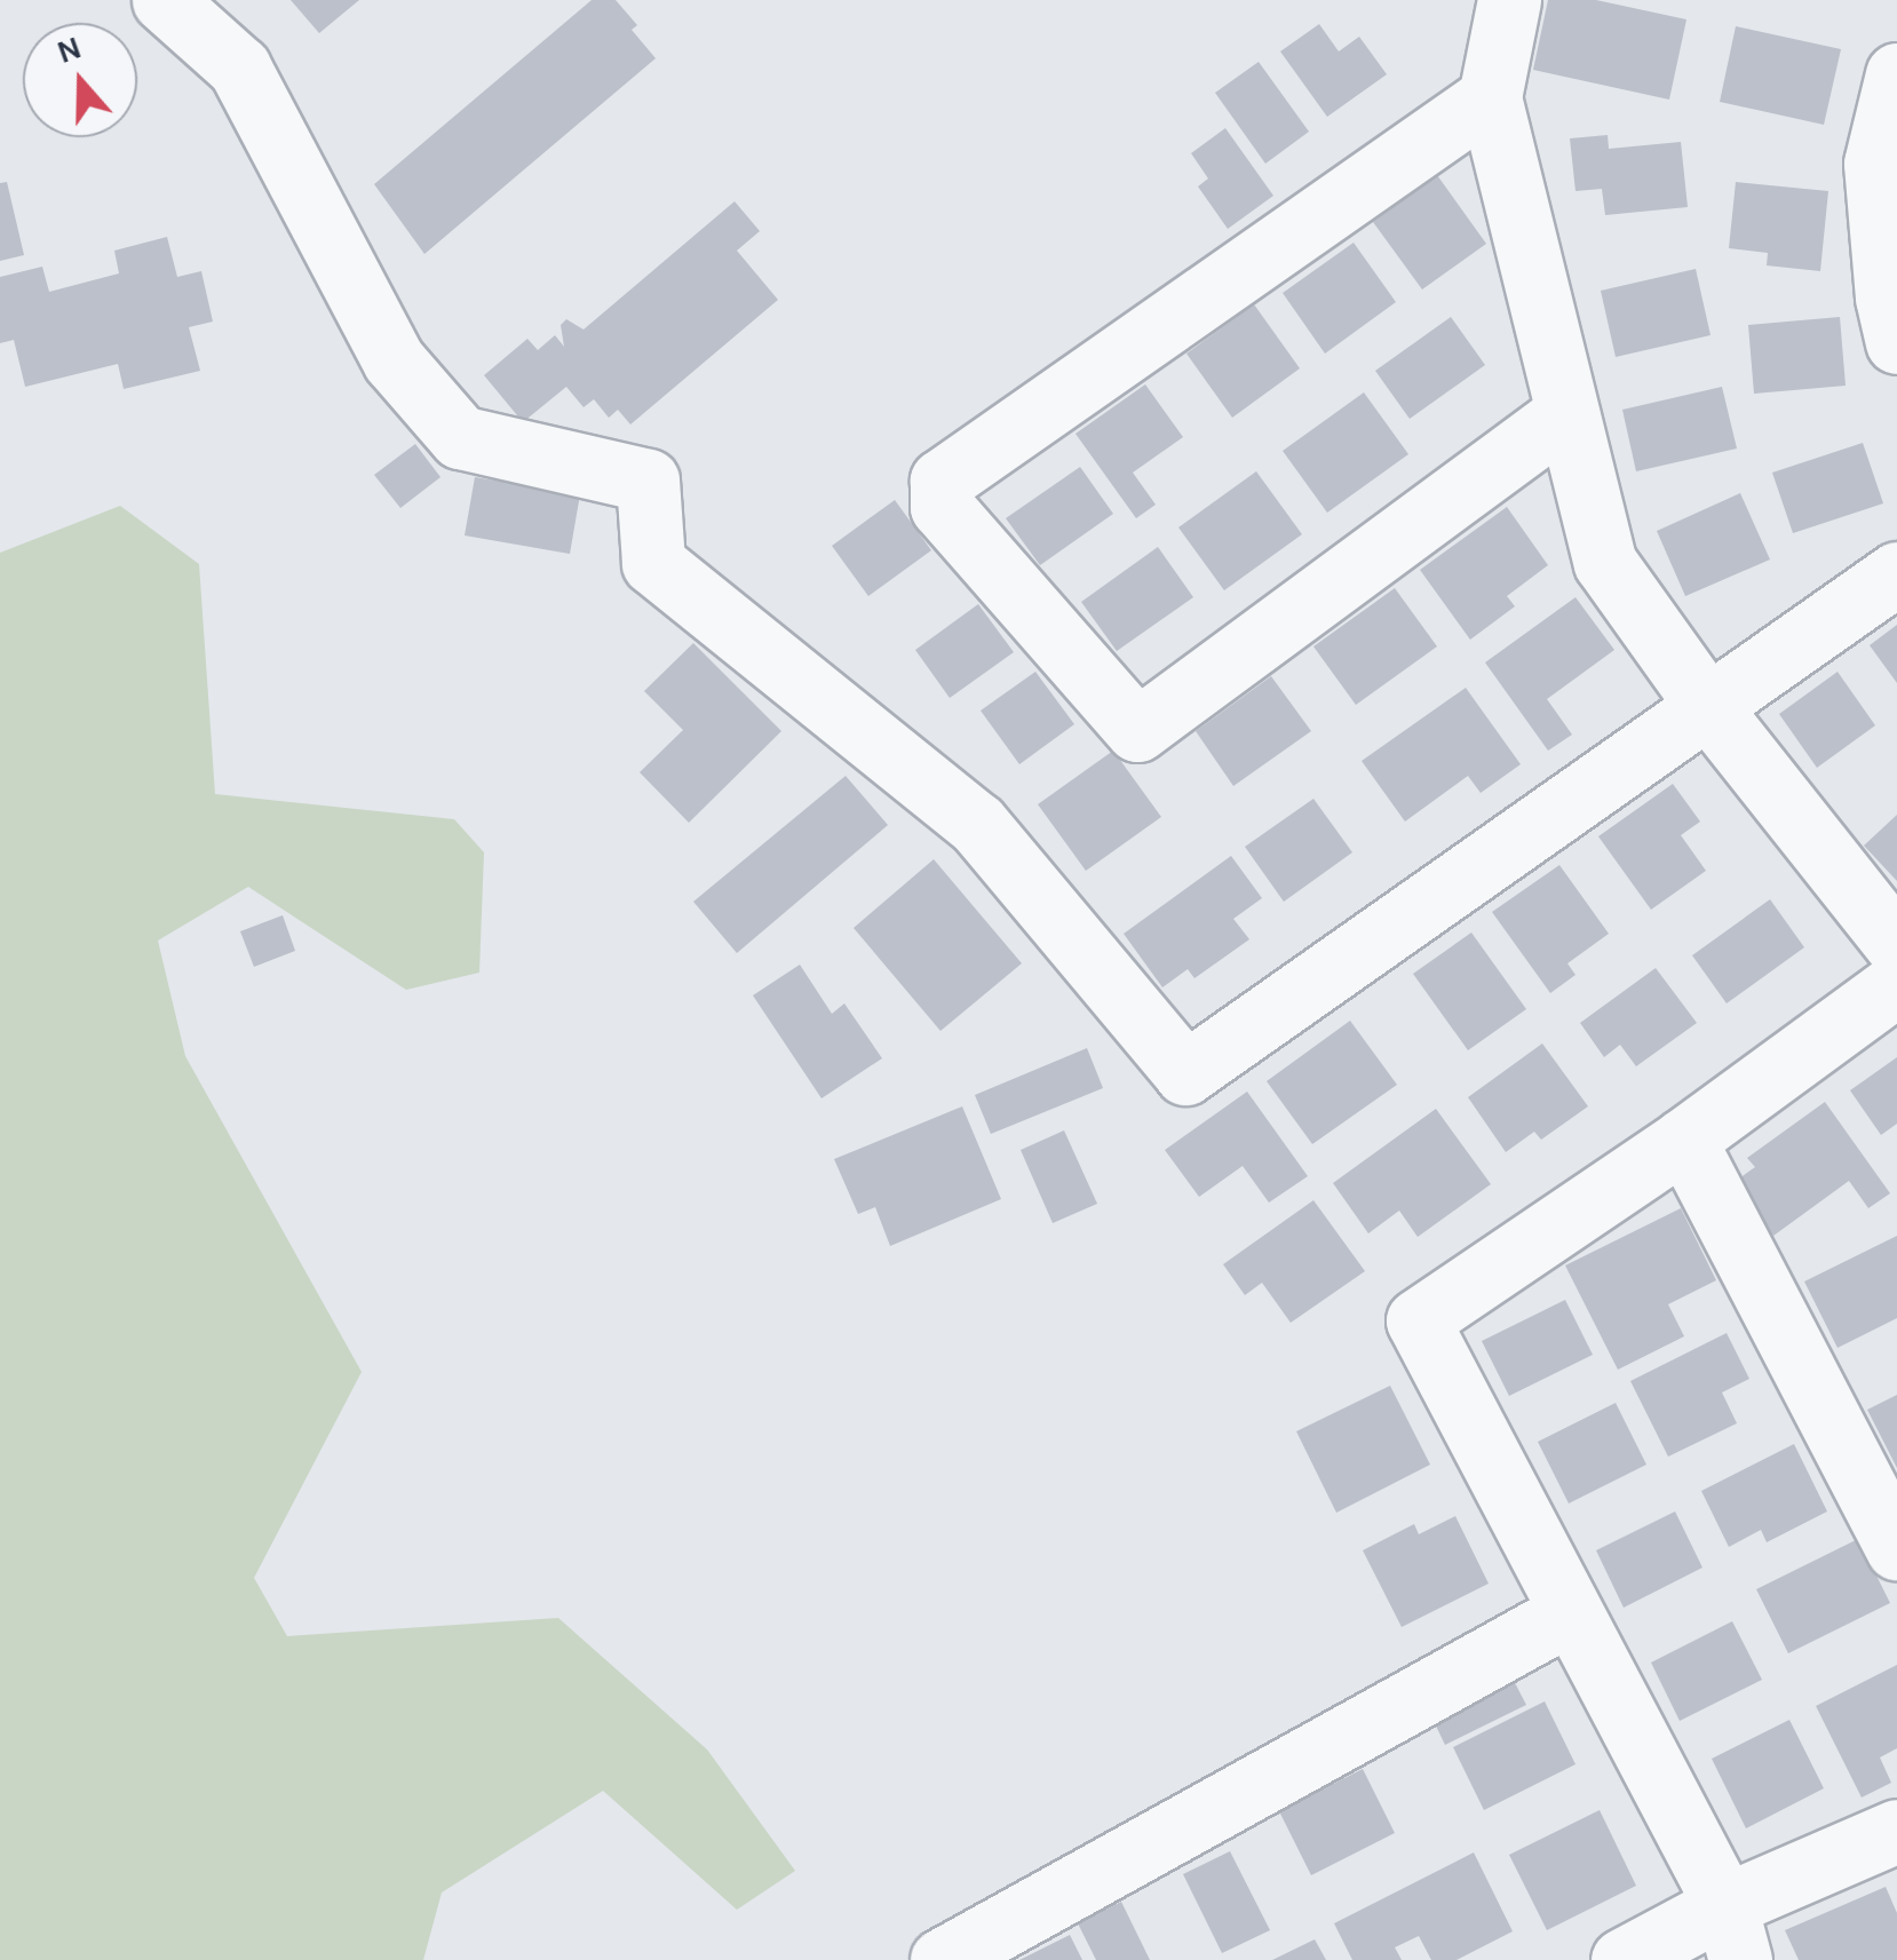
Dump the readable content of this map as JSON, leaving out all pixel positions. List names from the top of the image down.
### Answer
{
  "north": "top"
}
